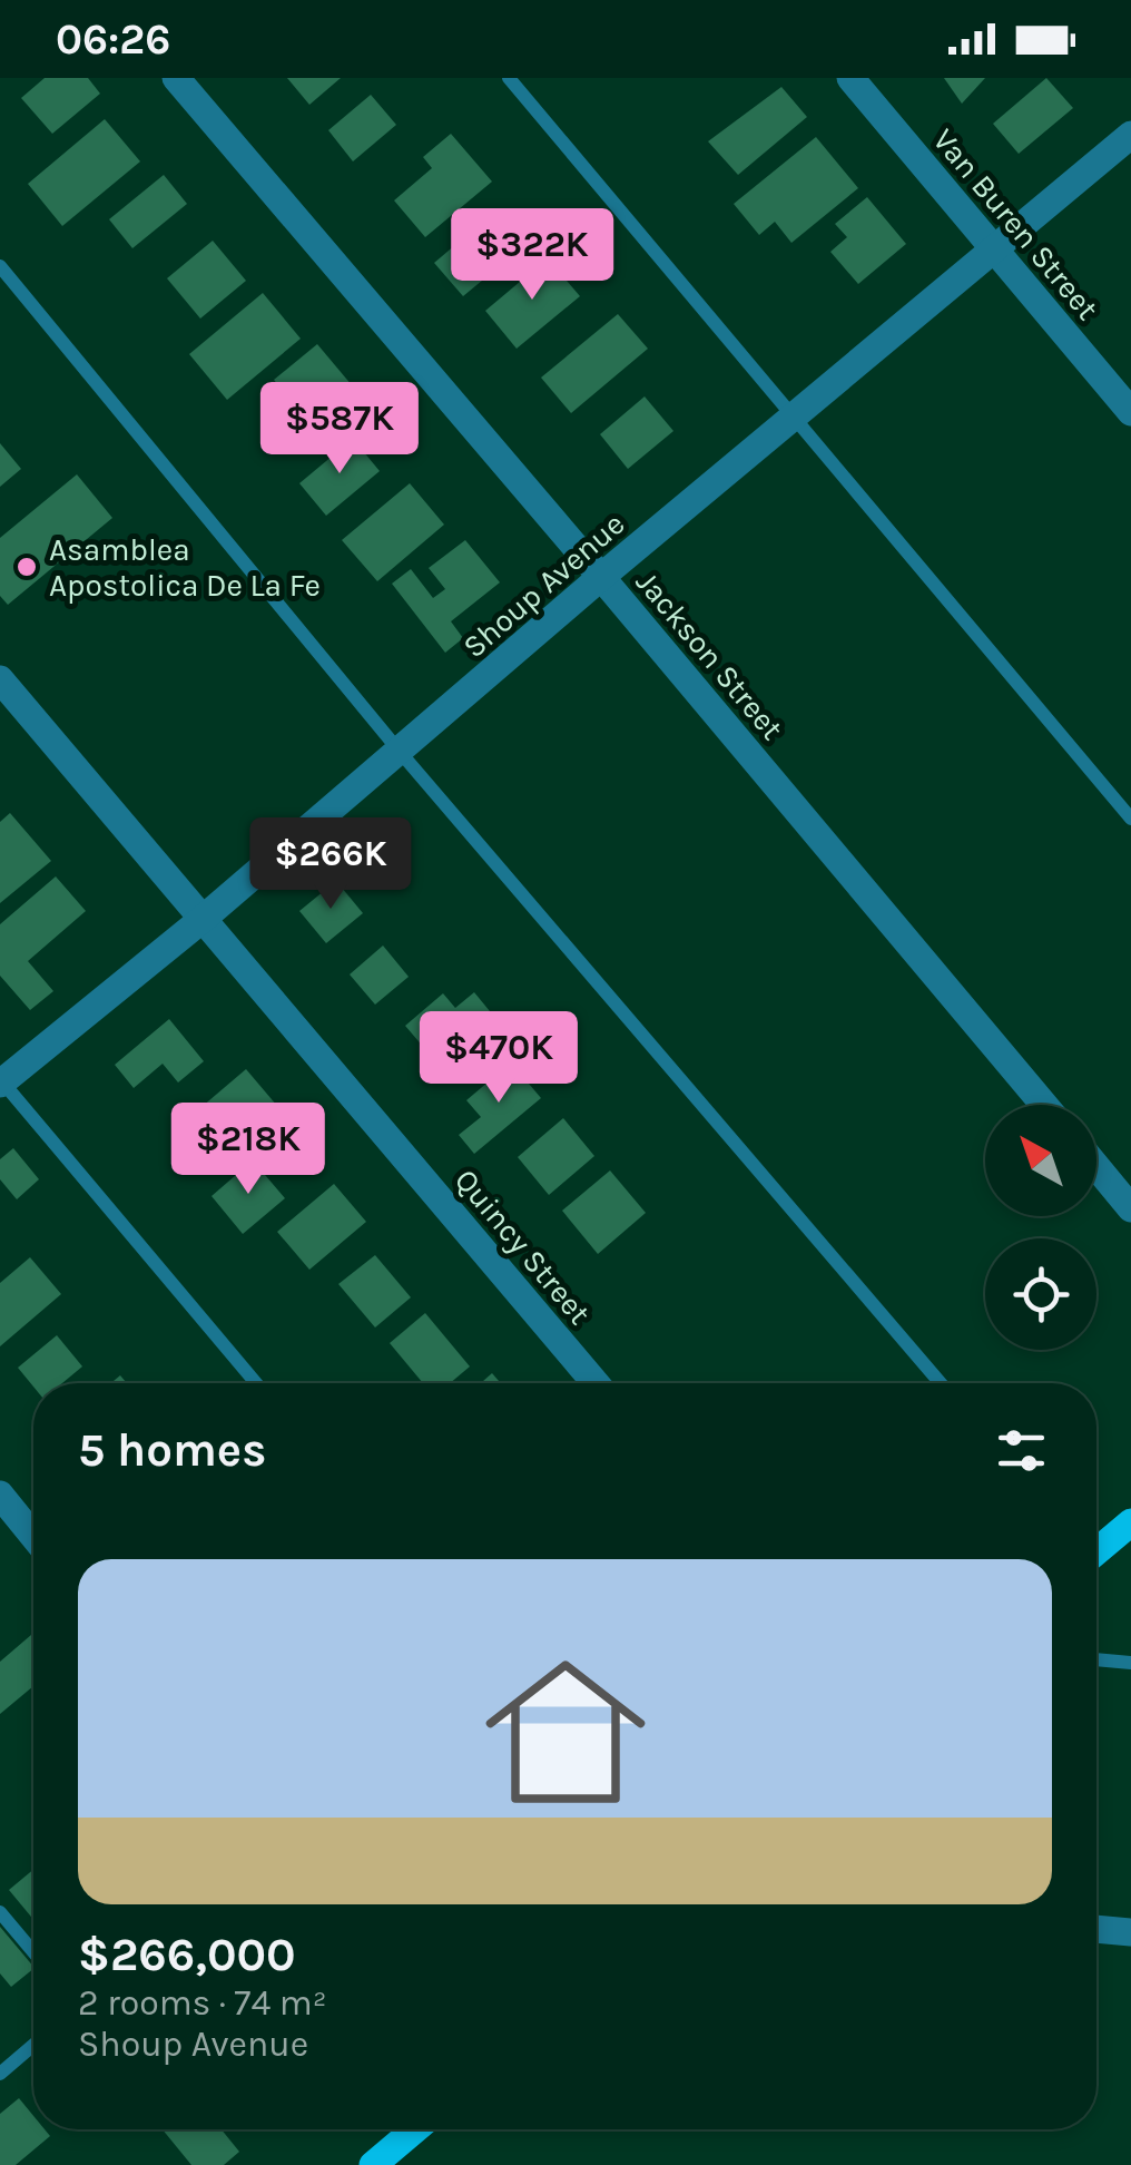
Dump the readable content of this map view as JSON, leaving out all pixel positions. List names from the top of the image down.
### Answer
{
  "streets": {
    "street": [
      "Van Buren Street",
      "Shoup Avenue",
      "Jackson Street",
      "Quincy Street"
    ]
  },
  "crossings": [
    ["Van Buren Street", "Shoup Avenue"],
    ["Shoup Avenue", "Jackson Street"],
    ["Shoup Avenue", "Quincy Street"]
  ],
  "places": ["Asamblea Apostolica De La Fe"],
  "north": "top left",
  "page": {
    "status": "06:26",
    "price": [
      "$322K",
      "$587K",
      "$266K",
      "$470K",
      "$218K"
    ],
    "heading": "5 homes",
    "list": [
      {
        "name": "$266,000",
        "note": "2 rooms · 74 m² · Shoup Avenue"
      }
    ]
  }
}
